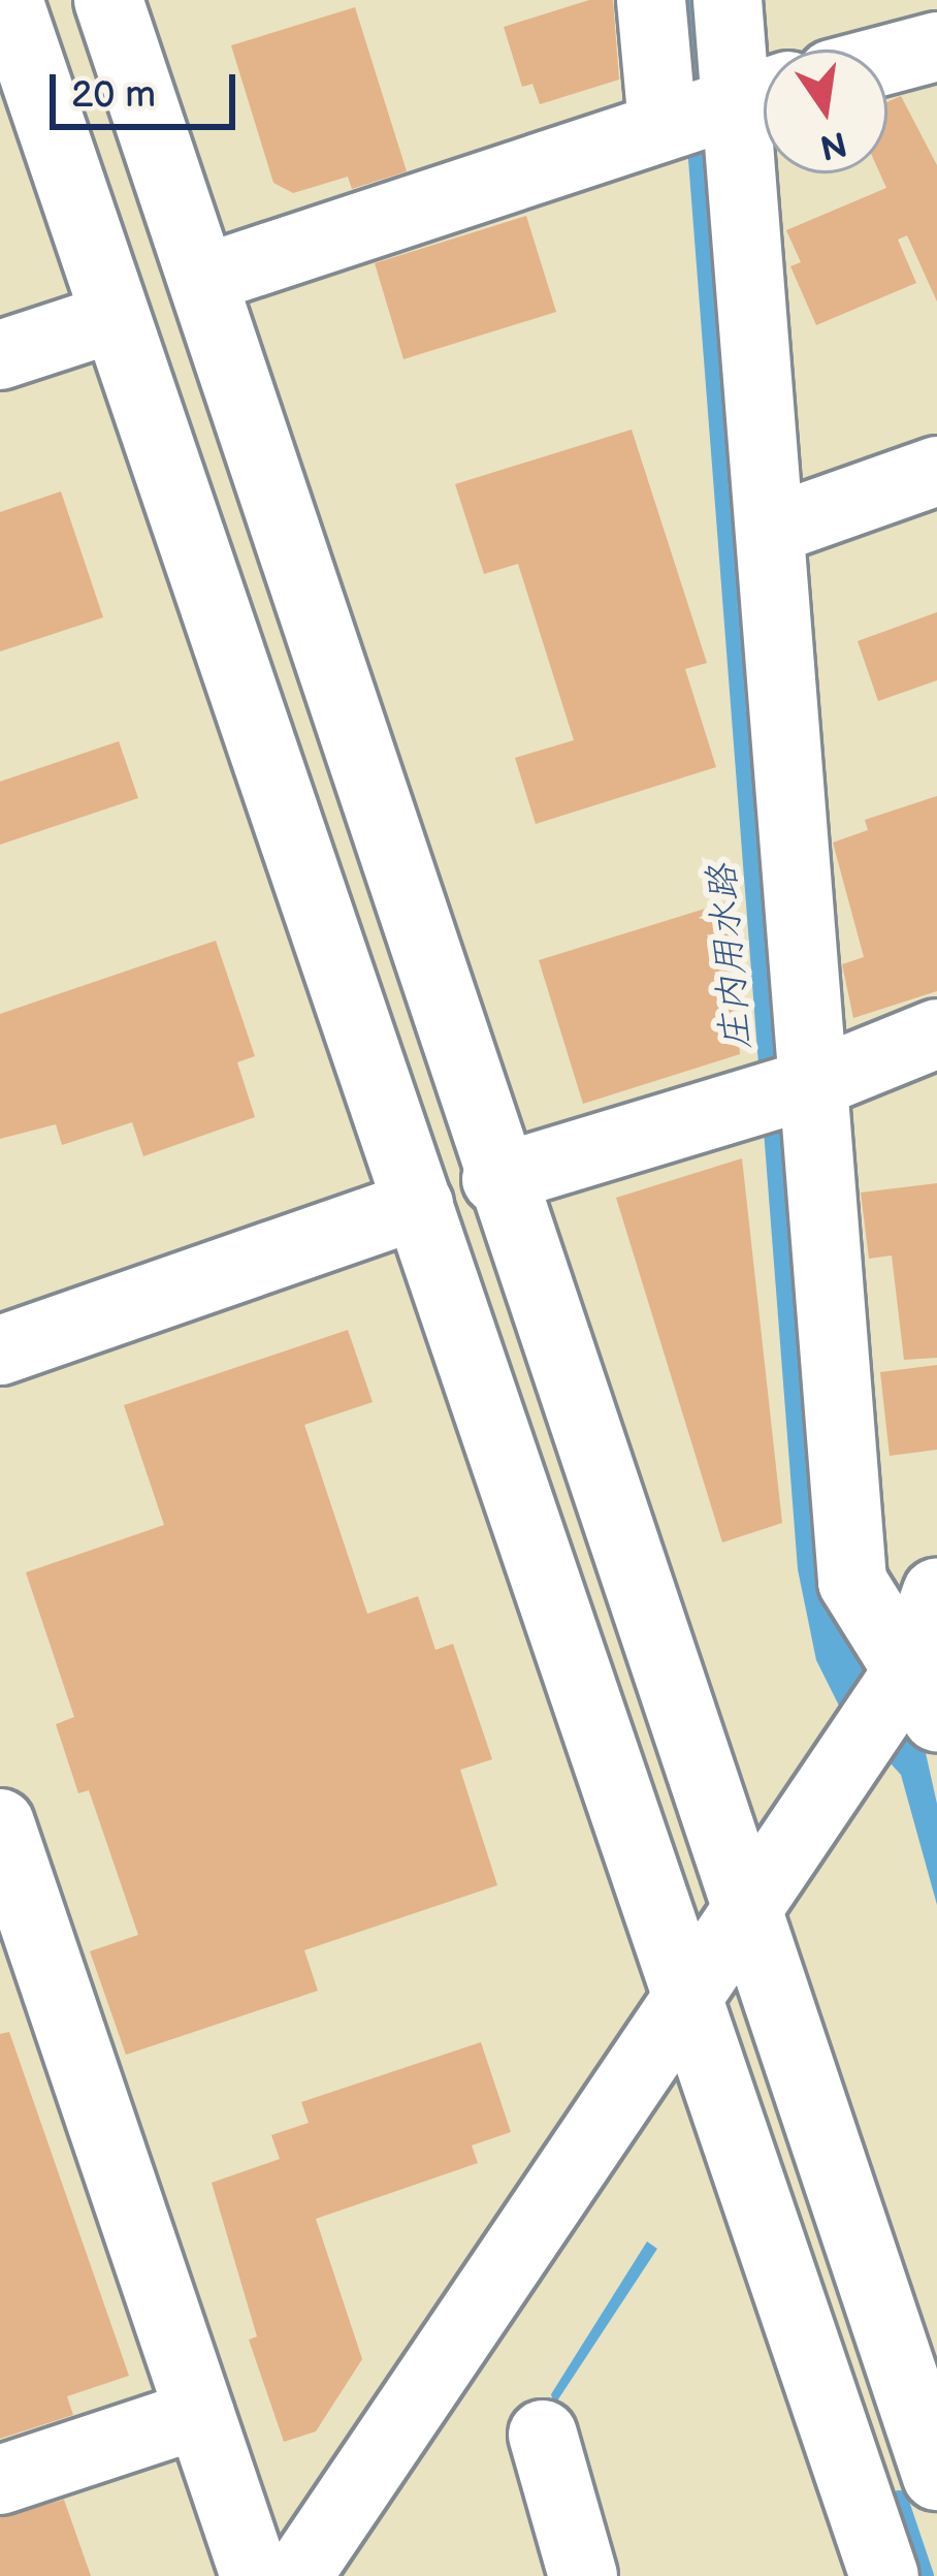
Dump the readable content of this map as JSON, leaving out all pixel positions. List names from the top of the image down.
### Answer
{
  "water": ["庄内用水路"],
  "scale_bar": "20 m",
  "north": "bottom"
}
